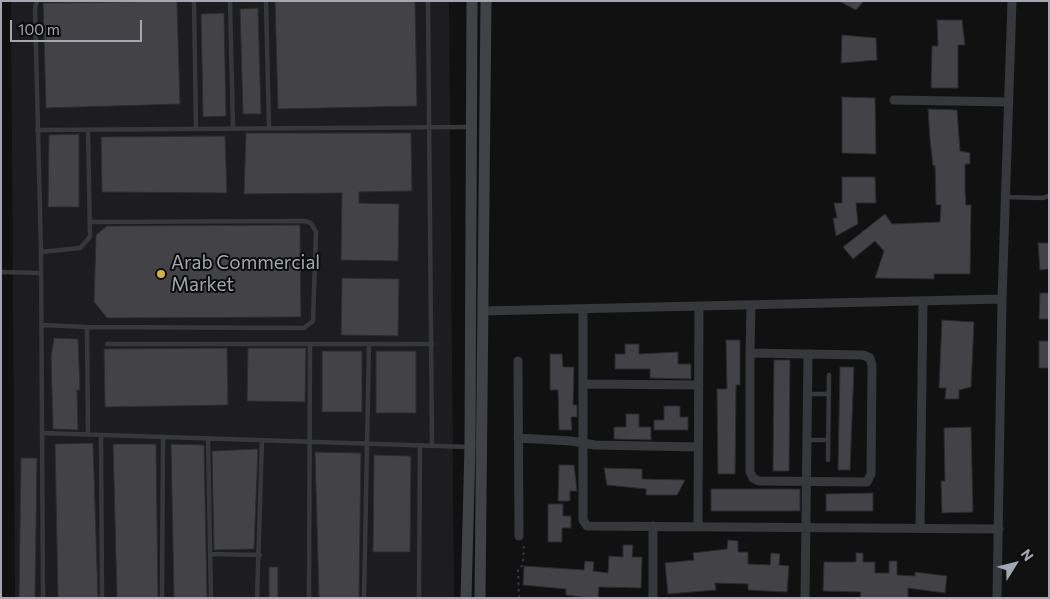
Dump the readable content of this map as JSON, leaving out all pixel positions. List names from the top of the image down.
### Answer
{
  "places": ["Arab Commercial Market"],
  "scale_bar": "100 m",
  "north": "top right"
}
